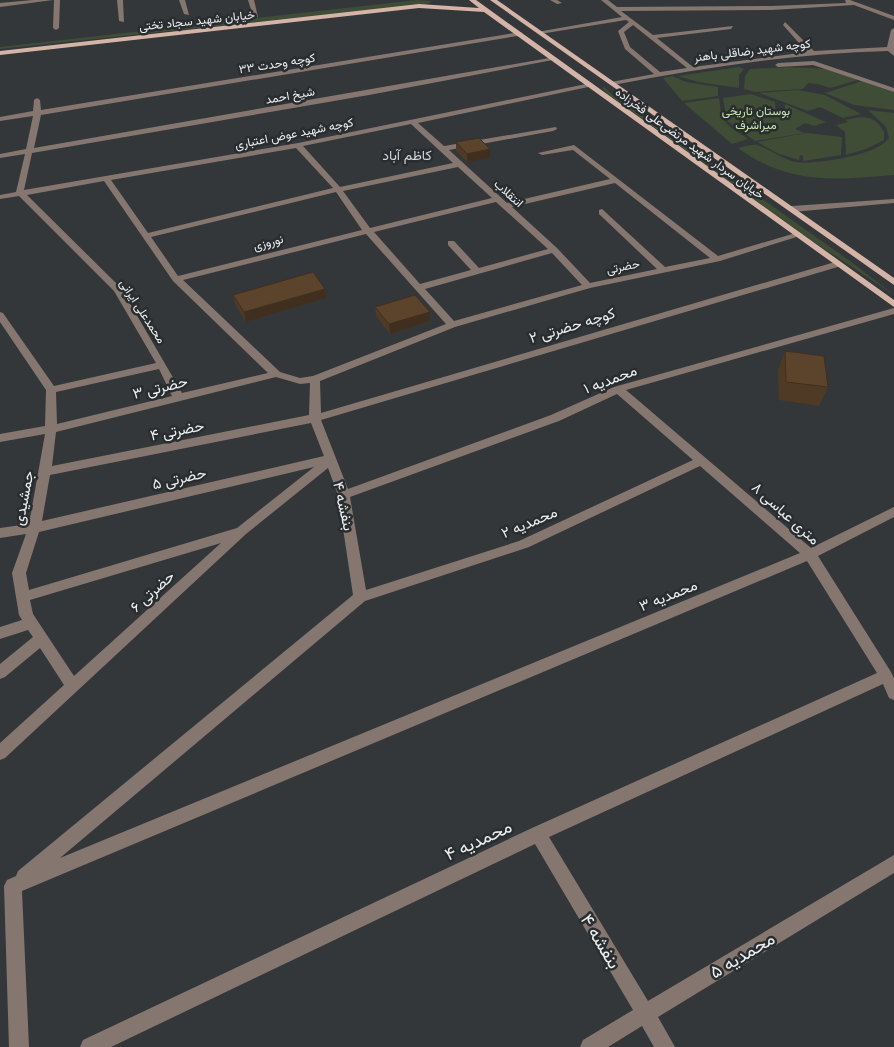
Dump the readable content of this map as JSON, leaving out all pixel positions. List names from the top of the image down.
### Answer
{
  "streets": {
    "main road": ["خیابان شهید سجاد تختی", "خیابان سردار شهید مرتضی‌علی فخرزاده"],
    "street": [
      "کوچه شهید رضاقلی باهنر",
      "کوچه وحدت ۳۳",
      "شیخ احمد",
      "کوچه شهید عوض اعتباری",
      "انتقلاب",
      "نوروزی",
      "حضرتی",
      "محمدعلی ایرانی",
      "کوچه حضرتی ۲",
      "محمدیه ۱",
      "حضرتی ۳",
      "حضرتی ۴",
      "حضرتی ۵",
      "جمشیدی",
      "بنفشه ۴",
      "۸ متری عباسی",
      "محمدیه ۲",
      "حضرتی ۶",
      "محمدیه ۳",
      "محمدیه ۴",
      "محمدیه ۵"
    ]
  },
  "crossings": [
    ["خیابان شهید سجاد تختی", "خیابان سردار شهید مرتضی‌علی فخرزاده"],
    ["کوچه شهید رضاقلی باهنر", "خیابان سردار شهید مرتضی‌علی فخرزاده"],
    ["کوچه وحدت ۳۳", "خیابان سردار شهید مرتضی‌علی فخرزاده"],
    ["شیخ احمد", "خیابان سردار شهید مرتضی‌علی فخرزاده"],
    ["کوچه شهید عوض اعتباری", "خیابان سردار شهید مرتضی‌علی فخرزاده"],
    ["کوچه شهید عوض اعتباری", "انتقلاب"],
    ["کوچه شهید عوض اعتباری", "محمدعلی ایرانی"],
    ["خیابان سردار شهید مرتضی‌علی فخرزاده", "حضرتی"],
    ["خیابان سردار شهید مرتضی‌علی فخرزاده", "کوچه حضرتی ۲"],
    ["انتقلاب", "نوروزی"],
    ["انتقلاب", "حضرتی"],
    ["محمدعلی ایرانی", "جمشیدی"],
    ["کوچه حضرتی ۲", "حضرتی ۴"],
    ["کوچه حضرتی ۲", "بنفشه ۴"],
    ["محمدیه ۱", "بنفشه ۴"],
    ["محمدیه ۱", "۸ متری عباسی"],
    ["حضرتی ۳", "جمشیدی"],
    ["حضرتی ۴", "جمشیدی"],
    ["حضرتی ۴", "بنفشه ۴"],
    ["حضرتی ۵", "جمشیدی"],
    ["حضرتی ۵", "بنفشه ۴"],
    ["حضرتی ۵", "حضرتی ۶"],
    ["جمشیدی", "حضرتی ۶"],
    ["بنفشه ۴", "محمدیه ۲"],
    ["بنفشه ۴", "حضرتی ۶"],
    ["بنفشه ۴", "محمدیه ۴"],
    ["بنفشه ۴", "محمدیه ۵"],
    ["۸ متری عباسی", "محمدیه ۲"],
    ["۸ متری عباسی", "محمدیه ۳"],
    ["۸ متری عباسی", "محمدیه ۴"]
  ],
  "districts": ["کاظم آباد"],
  "parks": ["بوستان تاریخی میراشرف"]
}
